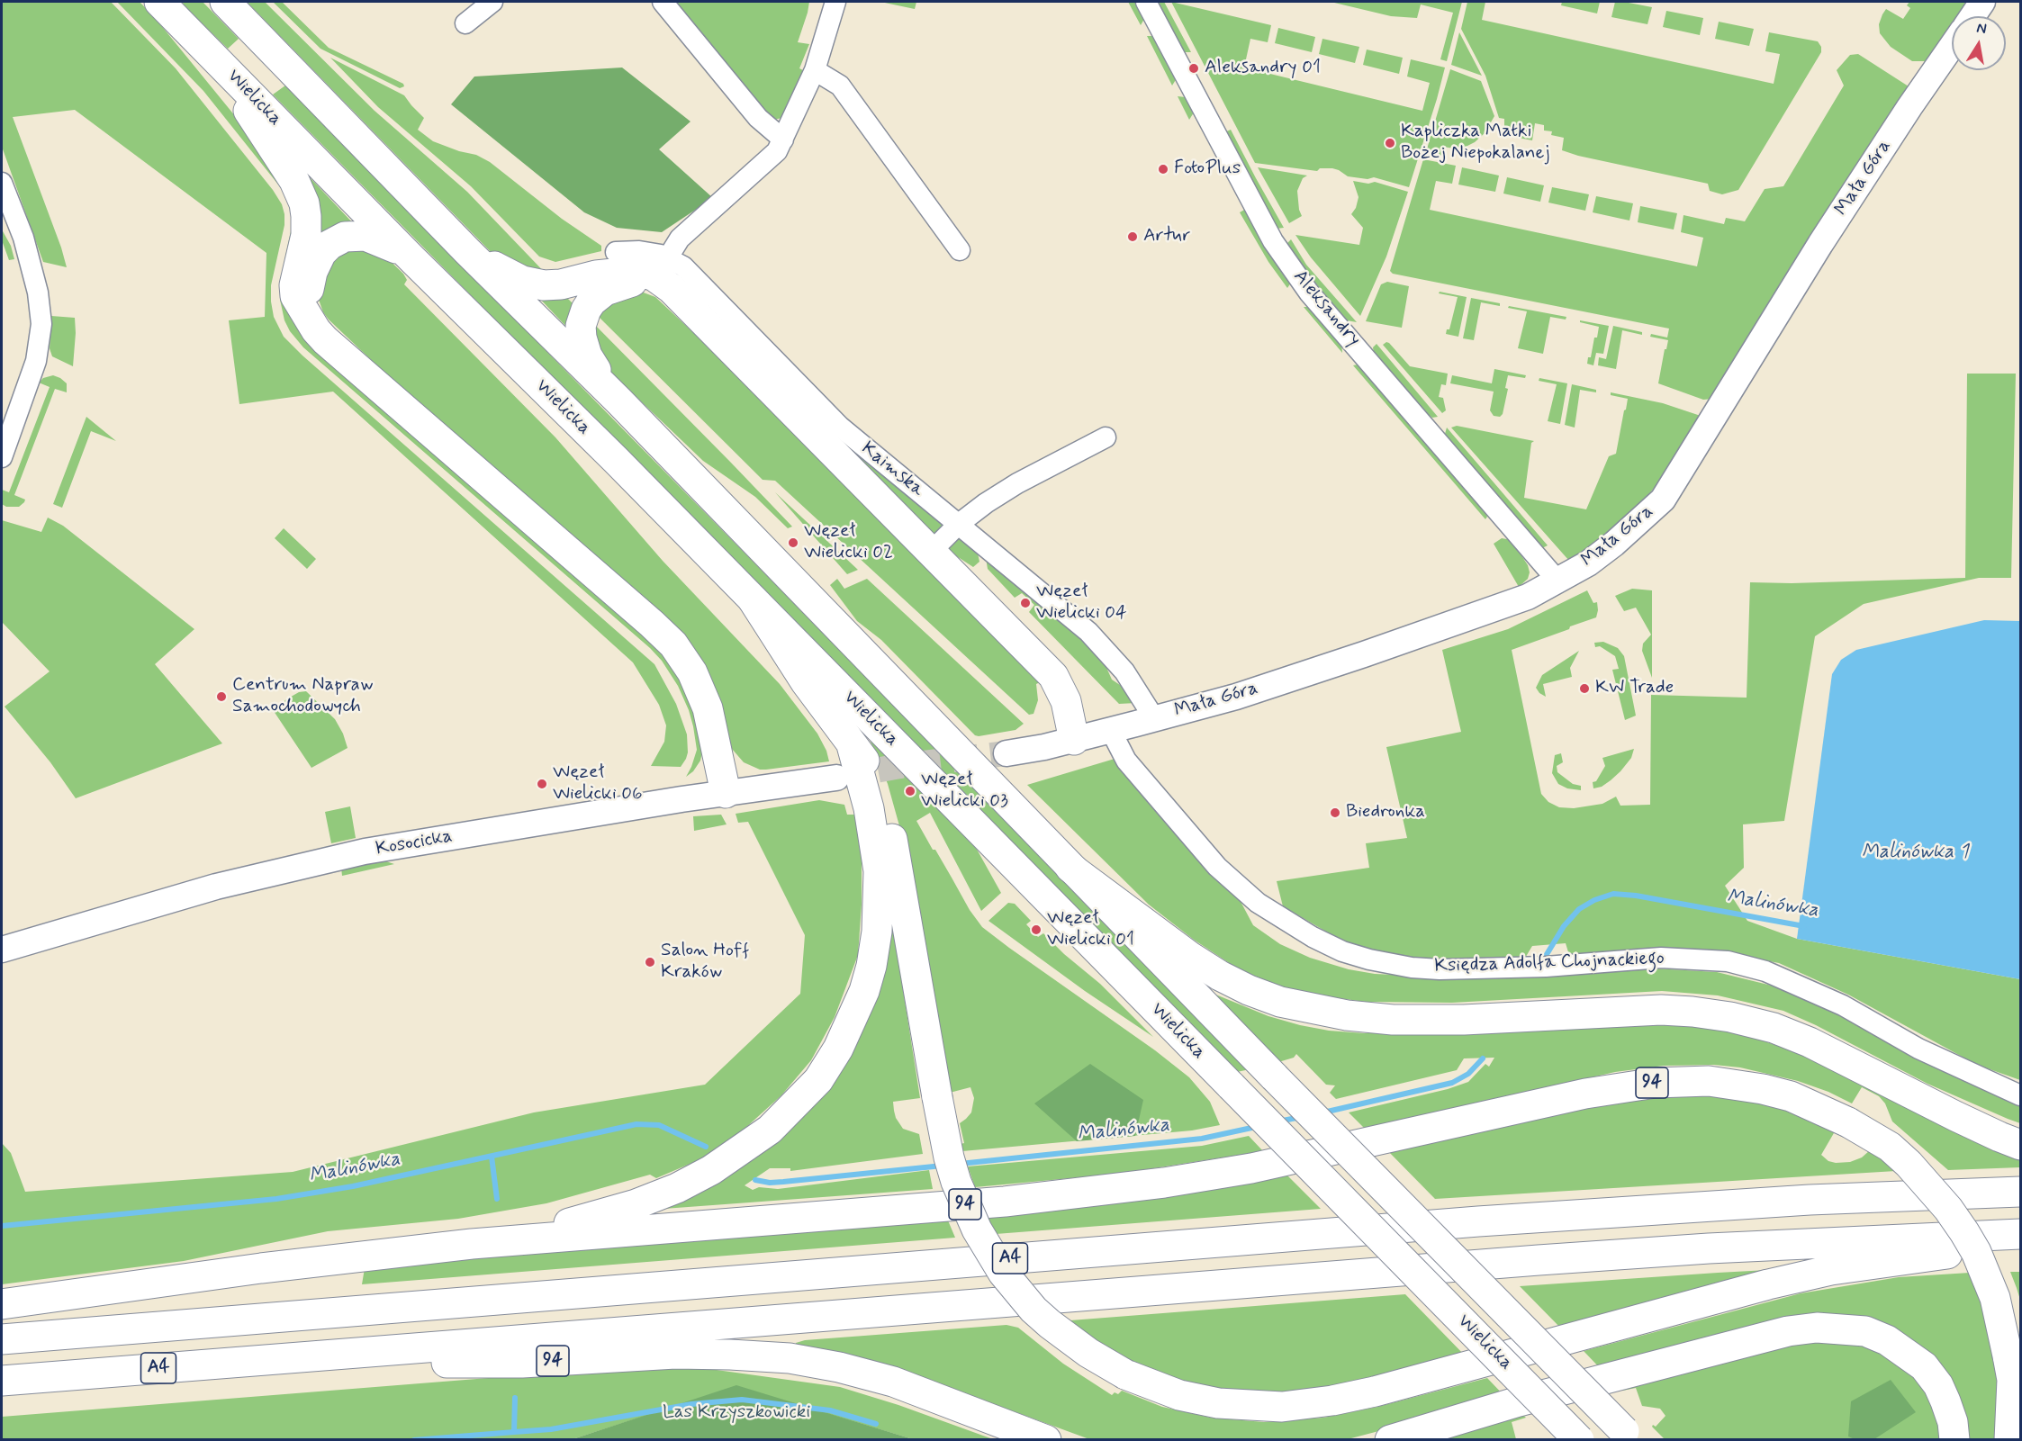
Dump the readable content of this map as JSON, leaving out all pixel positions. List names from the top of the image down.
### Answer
{
  "streets": {
    "main road": ["Wielicka", "94", "A4"],
    "street": [
      "Mała Góra",
      "Aleksandry",
      "Kaimska",
      "Kosocicka",
      "Księdza Adolfa Chojnackiego"
    ]
  },
  "crossings": [
    ["Mała Góra", "Aleksandry"],
    ["Mała Góra", "Kaimska"],
    ["Mała Góra", "Księdza Adolfa Chojnackiego"],
    ["94", "A4"]
  ],
  "water": ["Malinówka 1", "Malinówka"],
  "parks": ["Las Krzyszkowicki"],
  "places": [
    "Aleksandry 01",
    "Kapliczka Matki Bożej Niepokalanej",
    "FotoPlus",
    "Artur",
    "Węzeł Wielicki 02",
    "Węzeł Wielicki 04",
    "KW Trade",
    "Centrum Napraw Samochodowych",
    "Węzeł Wielicki 06",
    "Węzeł Wielicki 03",
    "Biedronka",
    "Węzeł Wielicki 01",
    "Salon Hoff Kraków"
  ],
  "north": "top"
}
